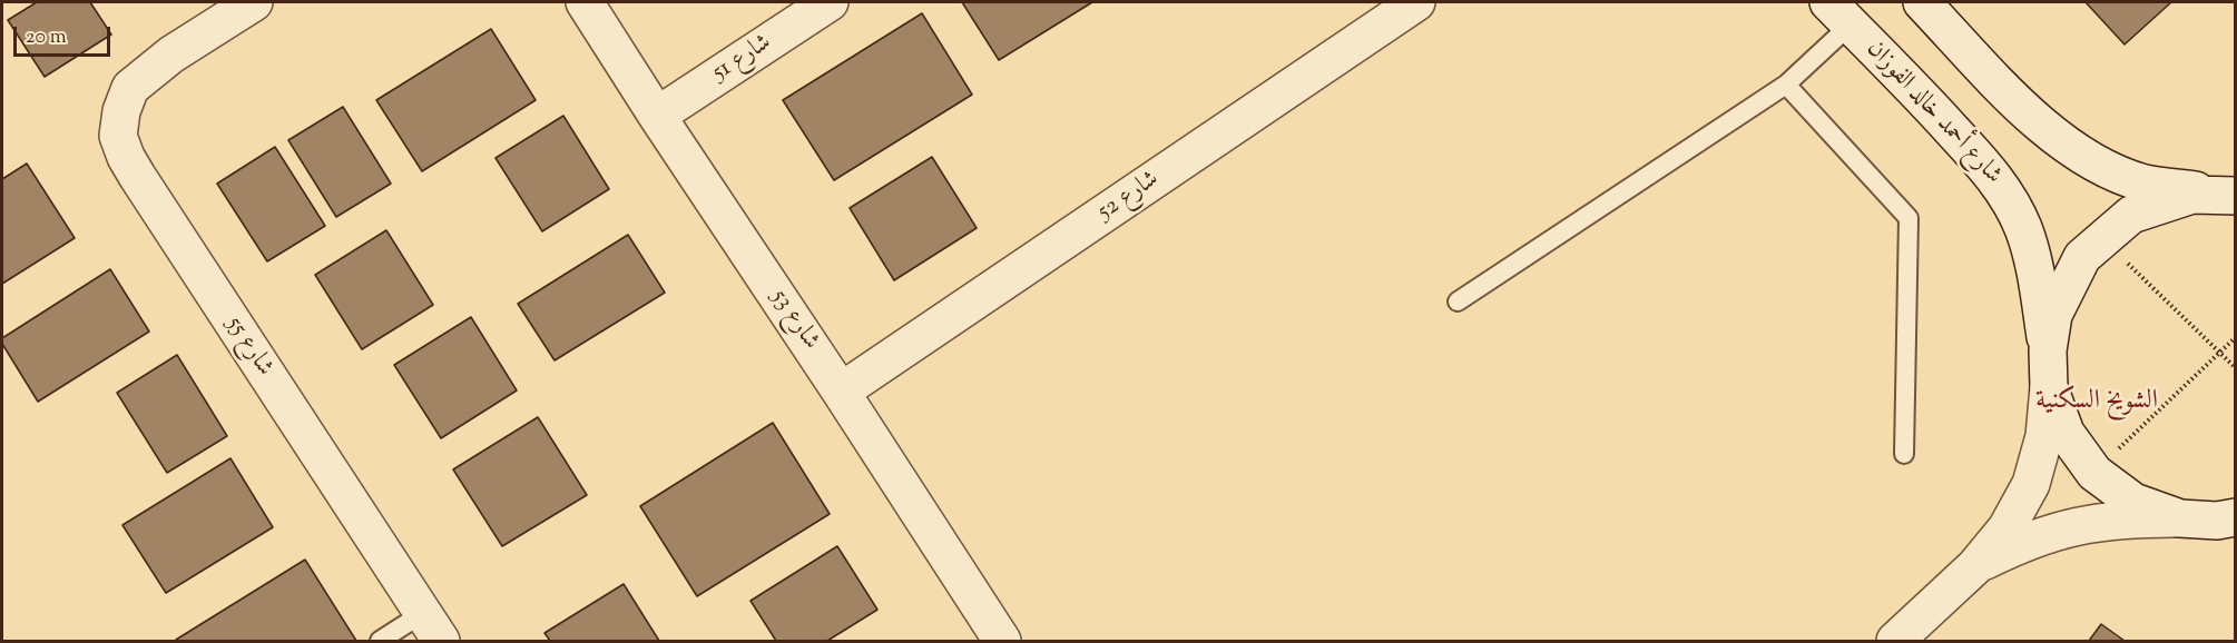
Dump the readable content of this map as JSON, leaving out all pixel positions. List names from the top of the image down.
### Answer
{
  "streets": {
    "street": [
      "شارع 51",
      "شارع أحمد خالد الفوزان",
      "شارع 52",
      "شارع 53",
      "شارع 55"
    ]
  },
  "crossings": [
    ["شارع 51", "شارع 53"],
    ["شارع 52", "شارع 53"]
  ],
  "districts": ["الشويخ السكنية"],
  "scale_bar": "20 m"
}
